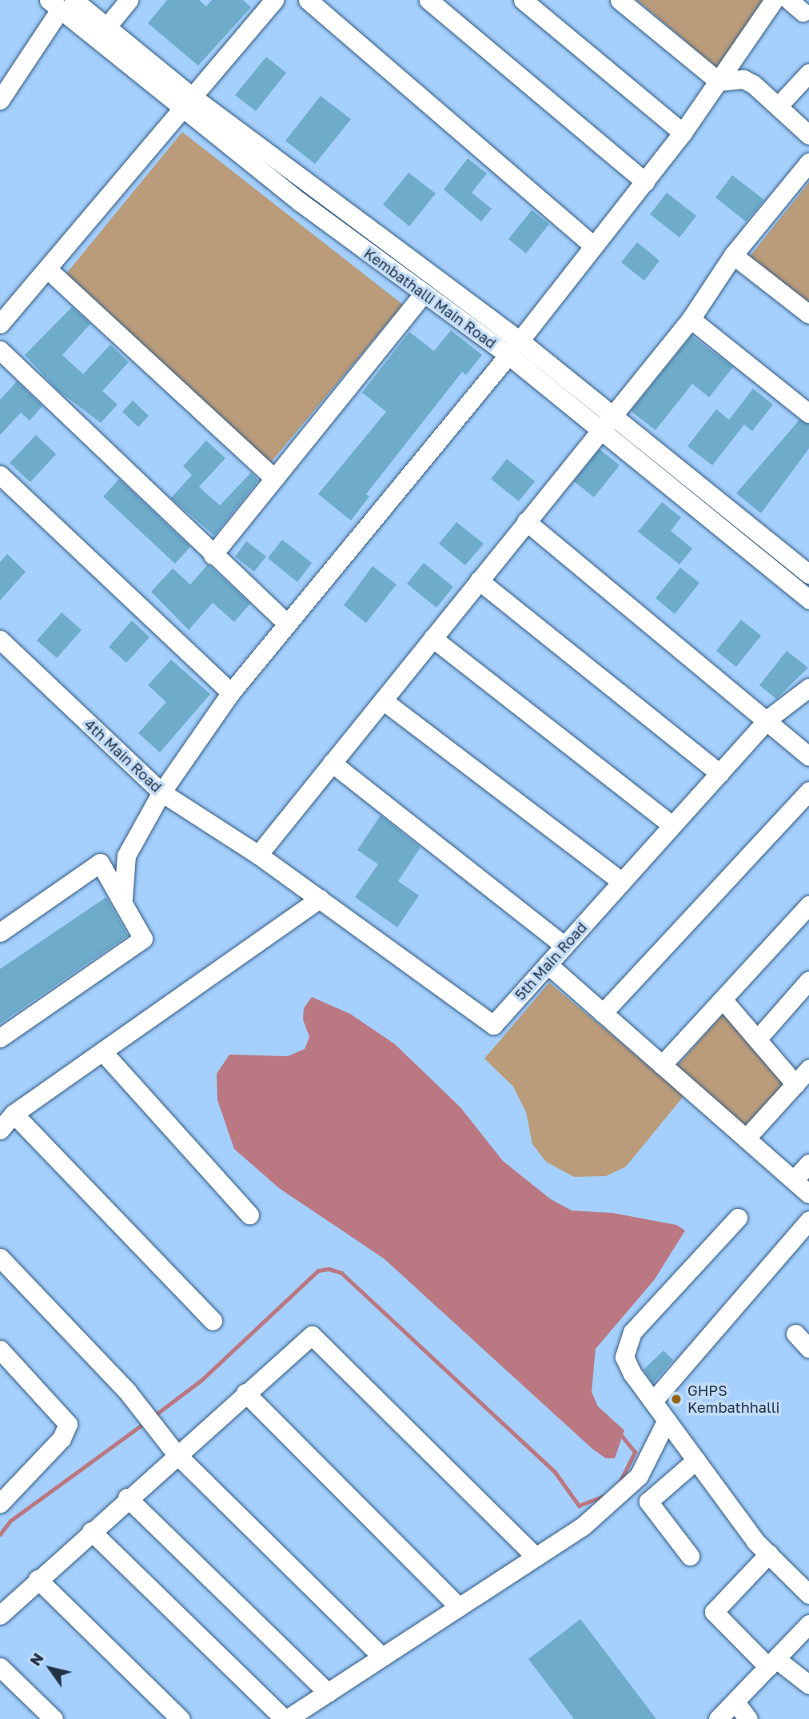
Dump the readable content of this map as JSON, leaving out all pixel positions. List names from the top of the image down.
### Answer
{
  "streets": {
    "street": ["Kembathalli Main Road", "4th Main Road", "5th Main Road"]
  },
  "crossings": [
    ["4th Main Road", "5th Main Road"]
  ],
  "places": ["GHPS Kembathhalli"],
  "north": "top left"
}
